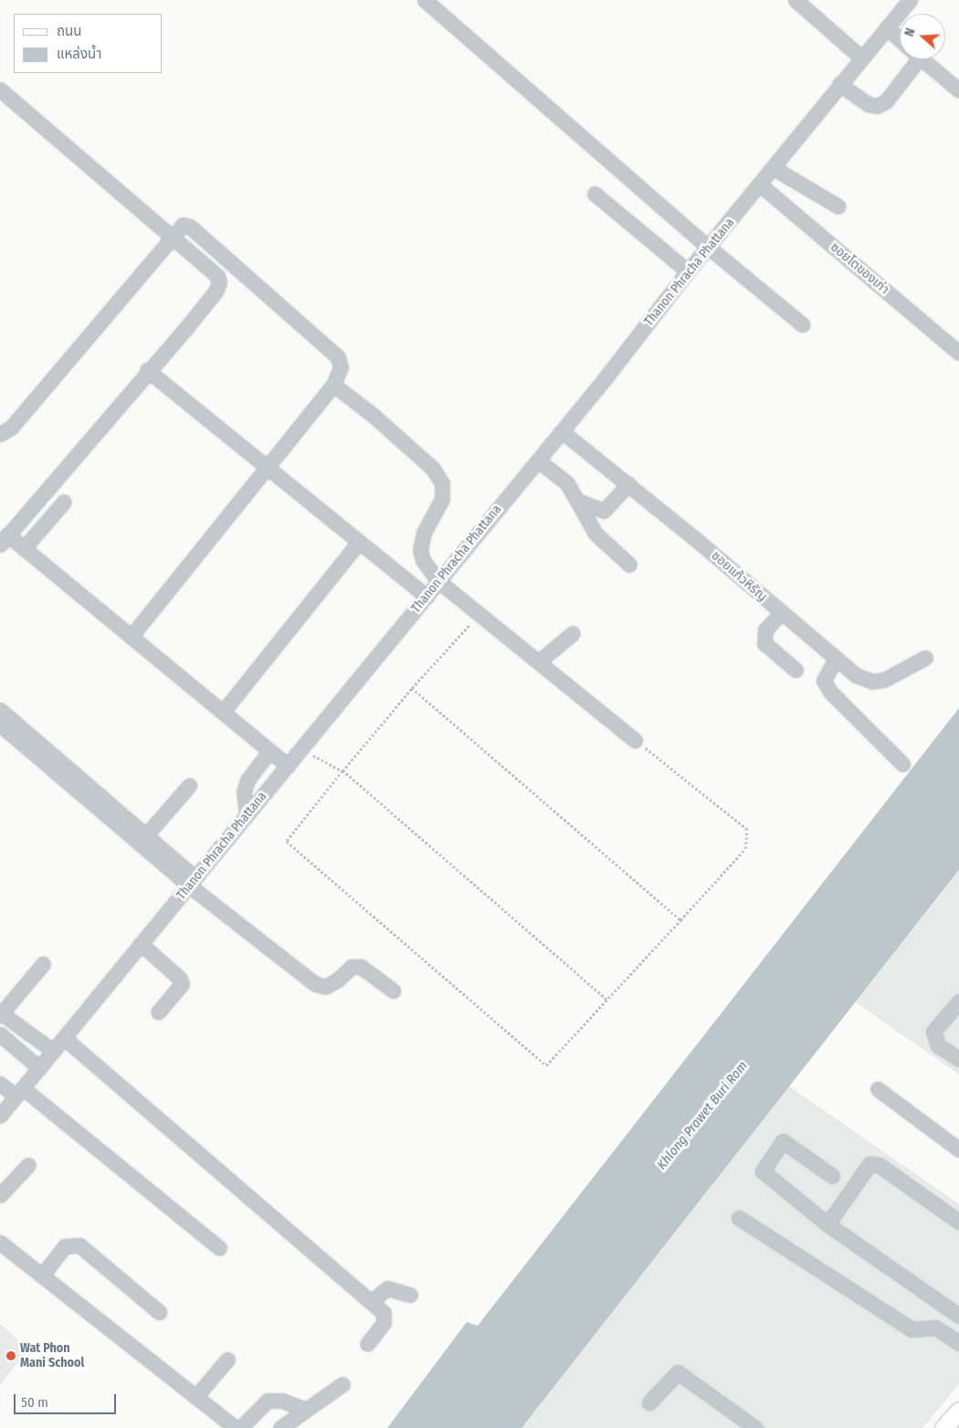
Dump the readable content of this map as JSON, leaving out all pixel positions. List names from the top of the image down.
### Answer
{
  "streets": {
    "street": ["ซอยโตของเก่า", "Thanon Phracha Phattana", "ซอยแก้วหิรัญ"]
  },
  "crossings": [
    ["ซอยโตของเก่า", "Thanon Phracha Phattana"],
    ["Thanon Phracha Phattana", "ซอยแก้วหิรัญ"]
  ],
  "water": ["Khlong Prawet Buri Rom"],
  "places": ["Wat Phon Mani School"],
  "legend": ["ถนน", "แหล่งน้ำ"],
  "scale_bar": "50 m",
  "north": "left"
}
